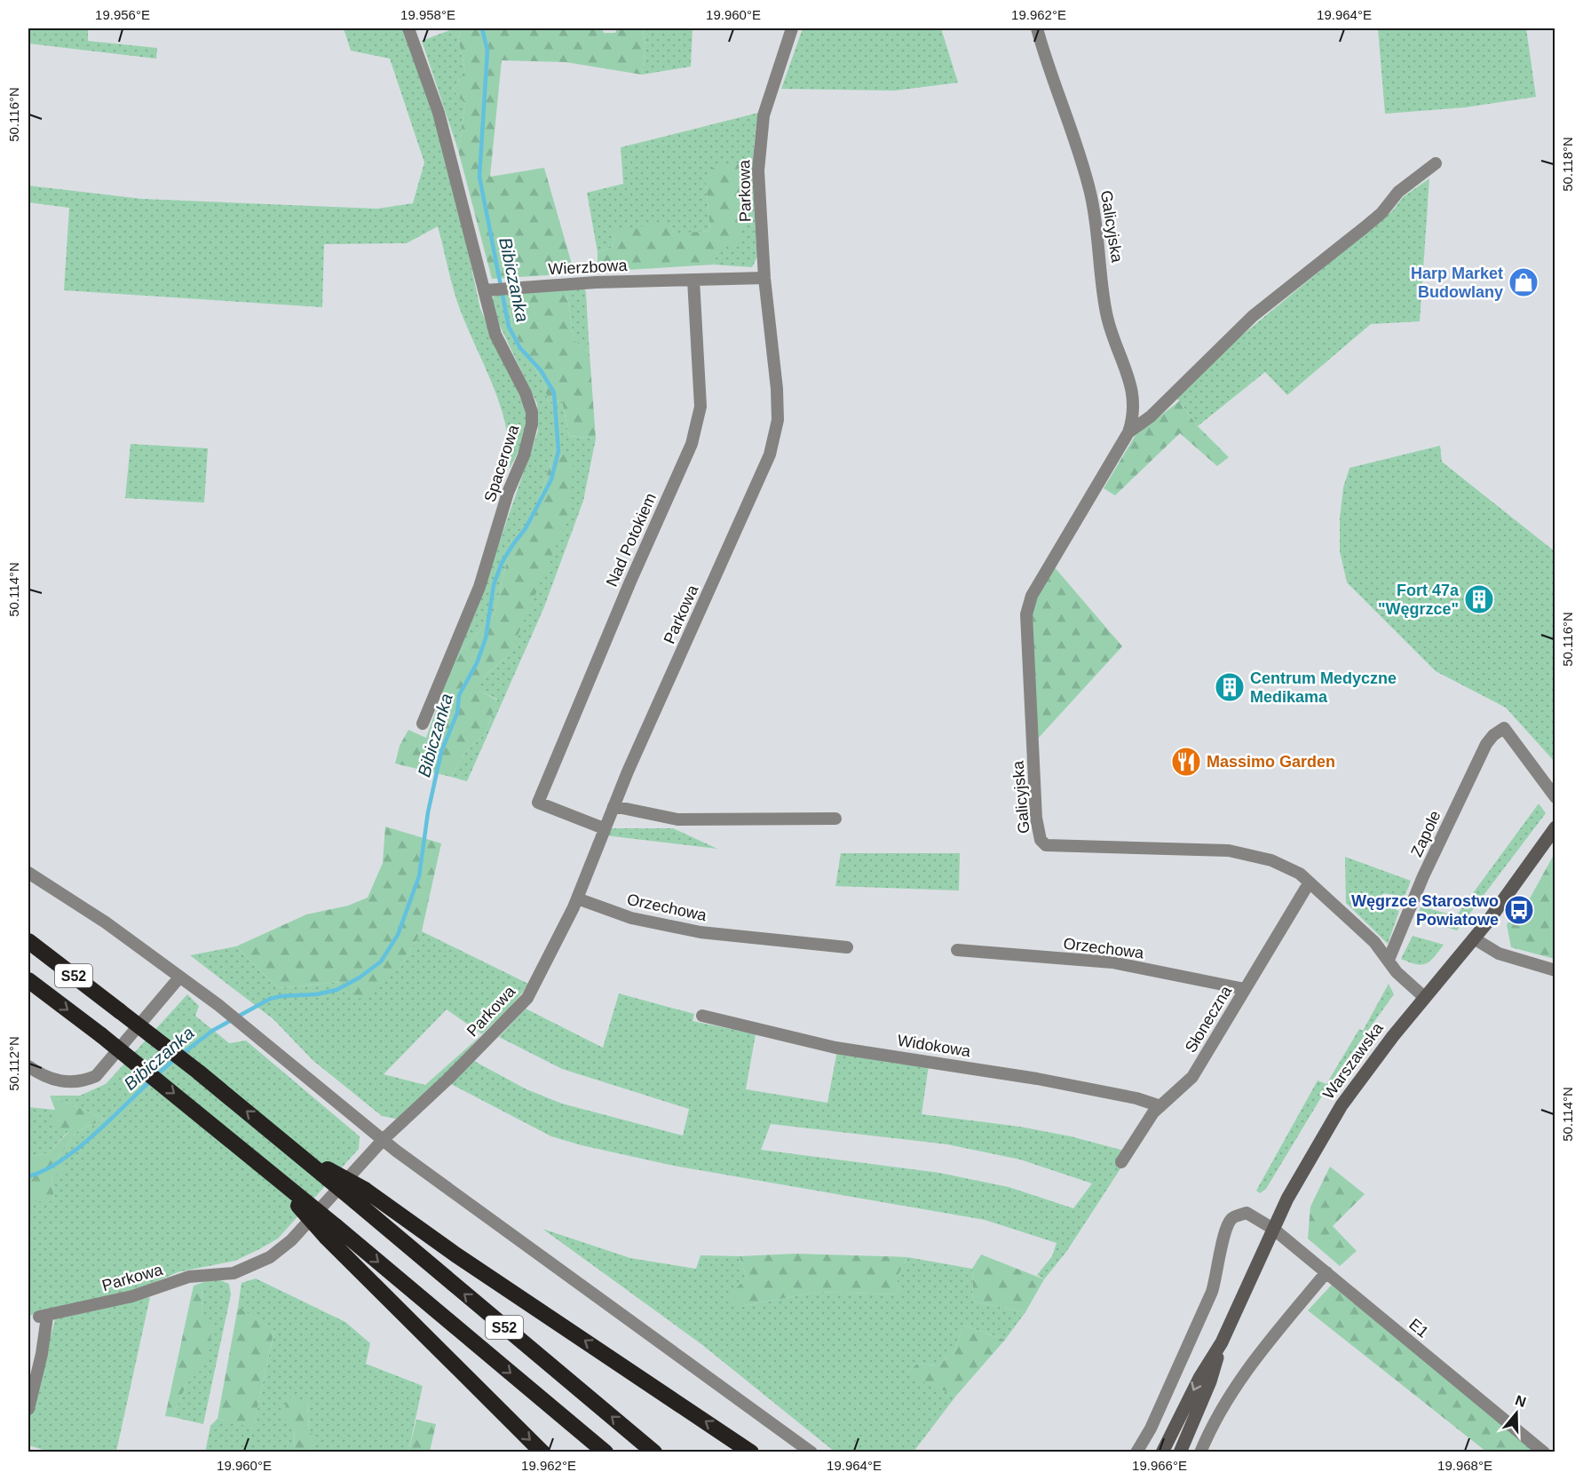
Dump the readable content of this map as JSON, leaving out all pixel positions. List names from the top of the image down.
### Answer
{
  "streets": {
    "highway": ["S52"],
    "main road": ["Warszawska"],
    "street": [
      "Parkowa",
      "Galicyjska",
      "Wierzbowa",
      "Spacerowa",
      "Nad Potokiem",
      "Zapole",
      "Orzechowa",
      "Słoneczna",
      "Widokowa",
      "E1"
    ]
  },
  "crossings": [
    ["Parkowa", "Nad Potokiem"],
    ["Parkowa", "Orzechowa"],
    ["Galicyjska", "Zapole"],
    ["Galicyjska", "Słoneczna"],
    ["Galicyjska", "Warszawska"],
    ["Wierzbowa", "Spacerowa"],
    ["Wierzbowa", "Nad Potokiem"],
    ["Orzechowa", "Słoneczna"],
    ["Słoneczna", "Widokowa"],
    ["Warszawska", "E1"]
  ],
  "water": ["Bibiczanka"],
  "places": {
    "shop": ["Harp Market Budowlany"],
    "building": ["Fort 47a \"Węgrzce\"", "Centrum Medyczne Medikama"],
    "restaurant": ["Massimo Garden"],
    "bus stop": ["Węgrzce Starostwo Powiatowe"]
  },
  "north": "top",
  "coordinates": [
    "19.956°E",
    "19.958°E",
    "19.960°E",
    "19.962°E",
    "19.964°E",
    "50.116°N",
    "50.118°N",
    "50.114°N",
    "50.112°N",
    "19.966°E",
    "19.968°E"
  ]
}
